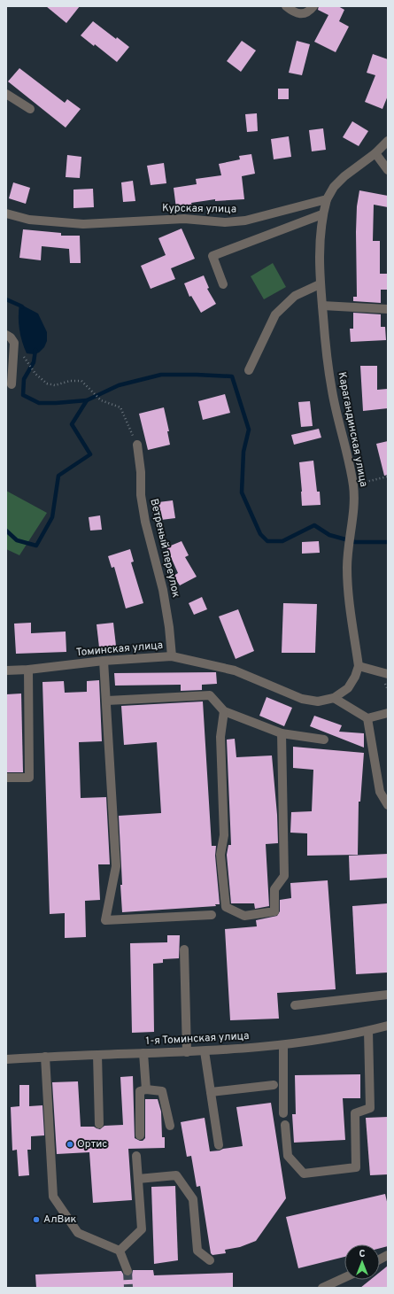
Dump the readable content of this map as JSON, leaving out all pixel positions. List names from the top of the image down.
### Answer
{
  "streets": {
    "street": [
      "Курская улица",
      "Карагандинская улица",
      "Ветреный переулок",
      "Томинская улица",
      "1-я Томинская улица"
    ]
  },
  "crossings": [
    ["Курская улица", "Карагандинская улица"],
    ["Карагандинская улица", "Томинская улица"],
    ["Ветреный переулок", "Томинская улица"]
  ],
  "places": ["Ортис", "АлВик"],
  "north": "top"
}
